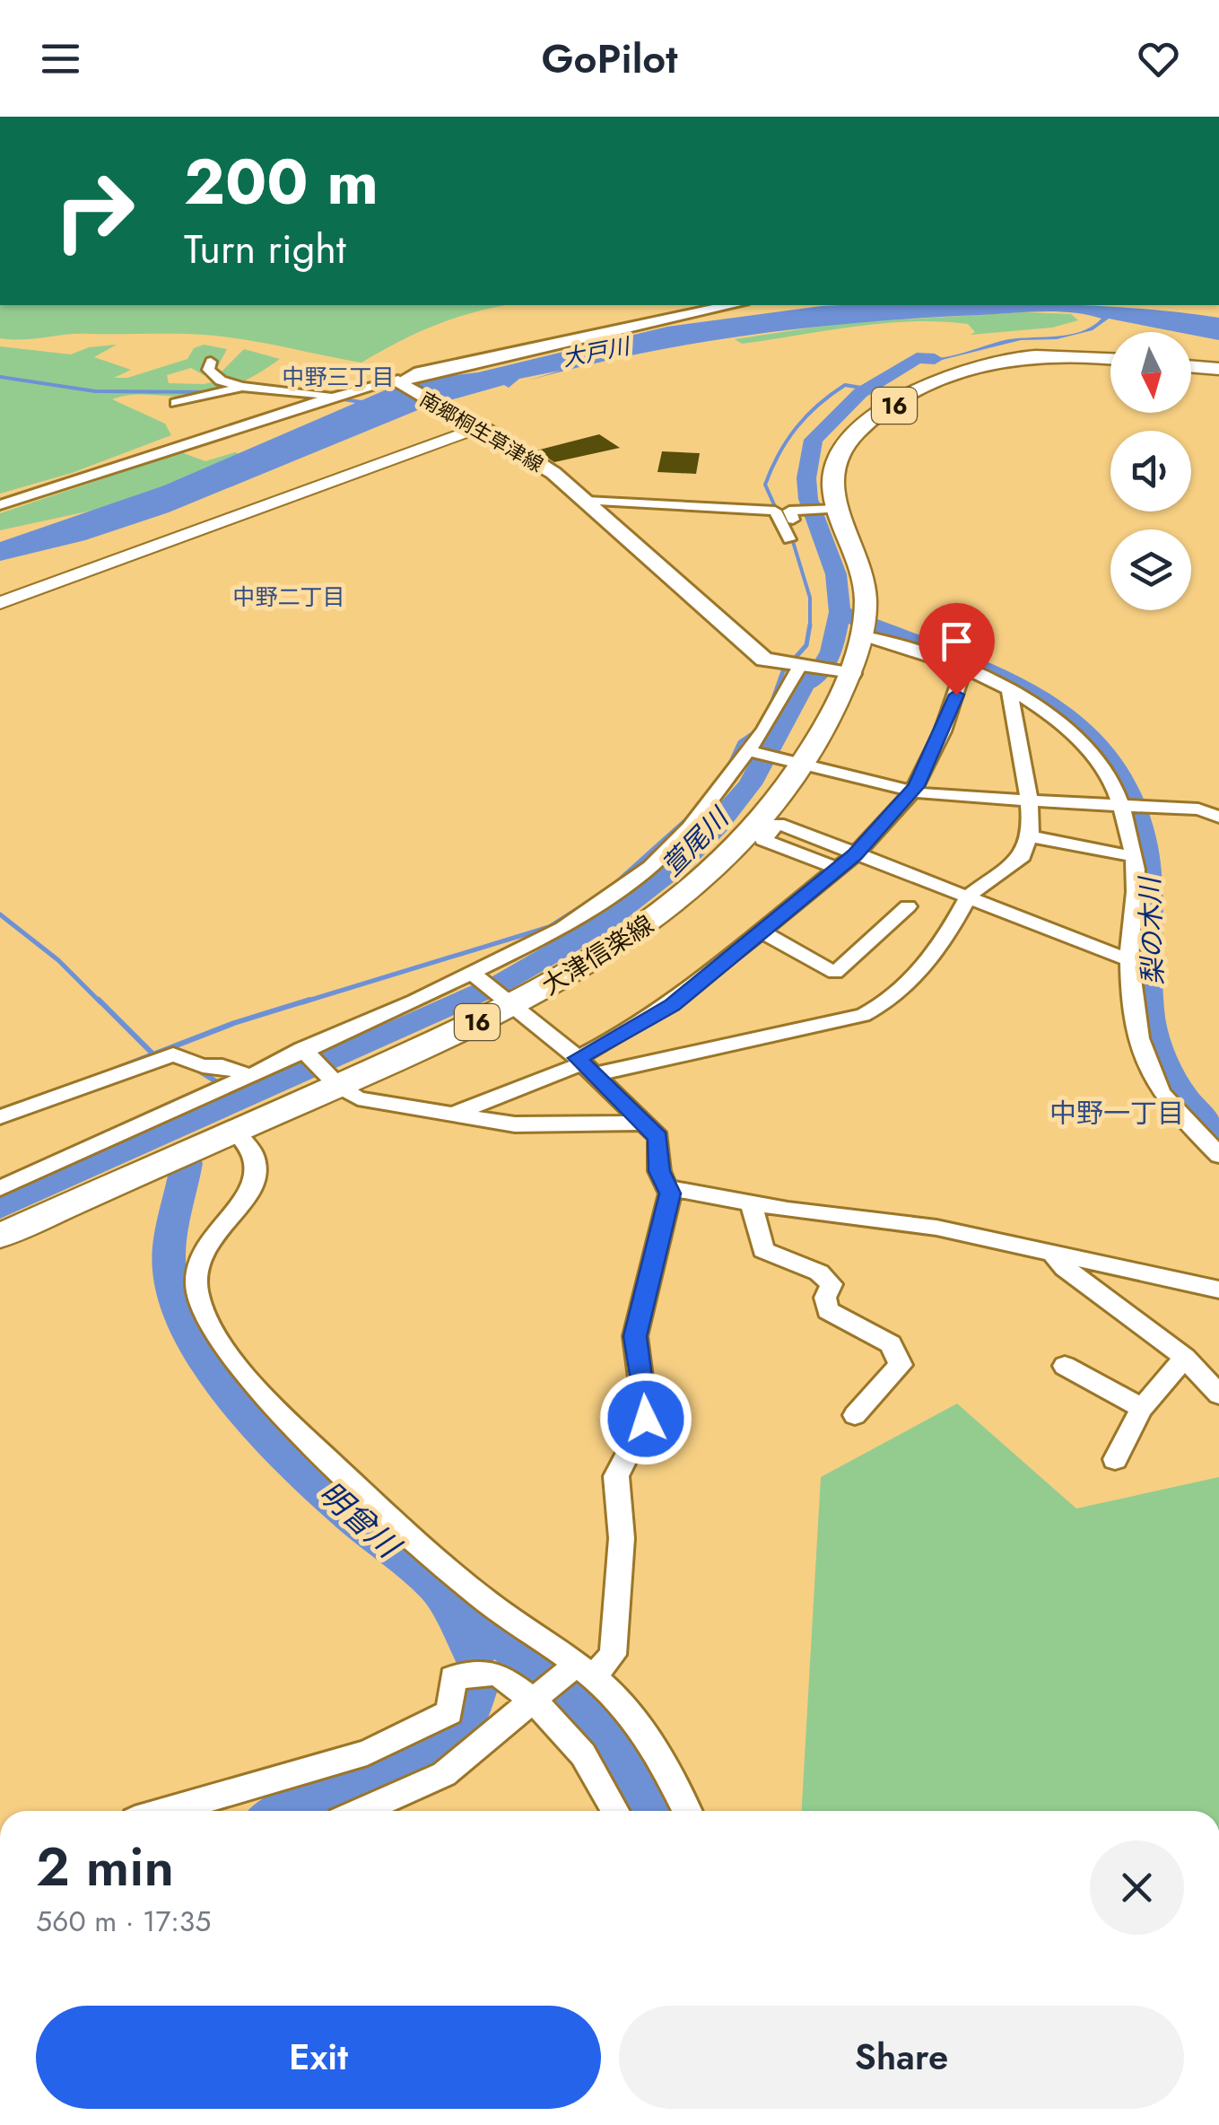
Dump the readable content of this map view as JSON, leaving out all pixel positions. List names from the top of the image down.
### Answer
{
  "streets": {
    "main road": ["16", "南郷桐生草津線", "大津信楽線"]
  },
  "crossings": [
    ["南郷桐生草津線", "大津信楽線"]
  ],
  "districts": ["中野三丁目", "中野二丁目", "中野一丁目"],
  "water": [
    "大戸川",
    "萱尾川",
    "梨の木川",
    "明曾川"
  ],
  "north": "bottom",
  "page": {
    "header": "GoPilot",
    "turn": ["200 m", "Turn right"],
    "heading": ["2 min", "560 m · 17:35"],
    "buttons": ["Exit", "Share"]
  }
}
